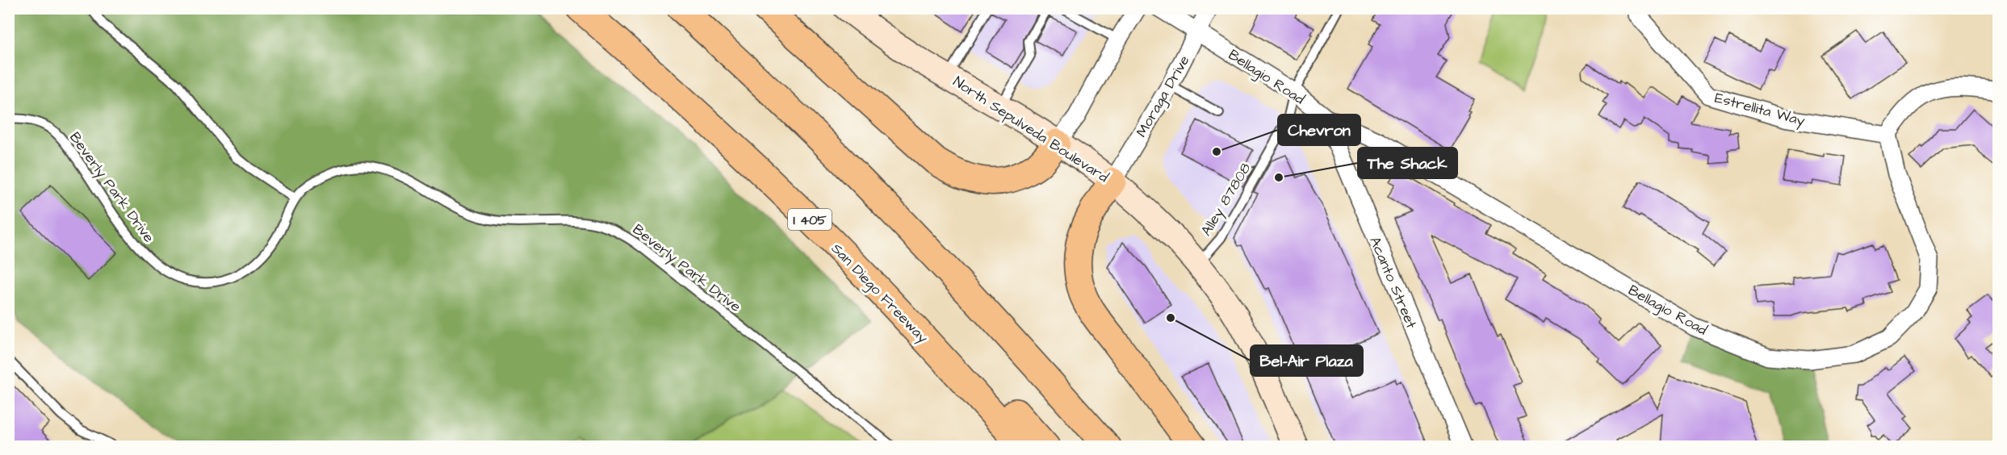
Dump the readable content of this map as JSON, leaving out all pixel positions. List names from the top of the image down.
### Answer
{
  "streets": {
    "highway": ["I 405", "San Diego Freeway"],
    "main road": ["North Sepulveda Boulevard"],
    "street": [
      "Bellagio Road",
      "Moraga Drive",
      "Estrellita Way",
      "Acanto Street"
    ],
    "lane": ["Beverly Park Drive", "Alley 87808"]
  },
  "crossings": [
    ["Bellagio Road", "Moraga Drive"],
    ["Bellagio Road", "Estrellita Way"],
    ["Bellagio Road", "Alley 87808"],
    ["Bellagio Road", "Acanto Street"],
    ["Moraga Drive", "North Sepulveda Boulevard"],
    ["North Sepulveda Boulevard", "Alley 87808"]
  ],
  "places": ["Chevron", "The Shack", "Bel-Air Plaza"]
}
